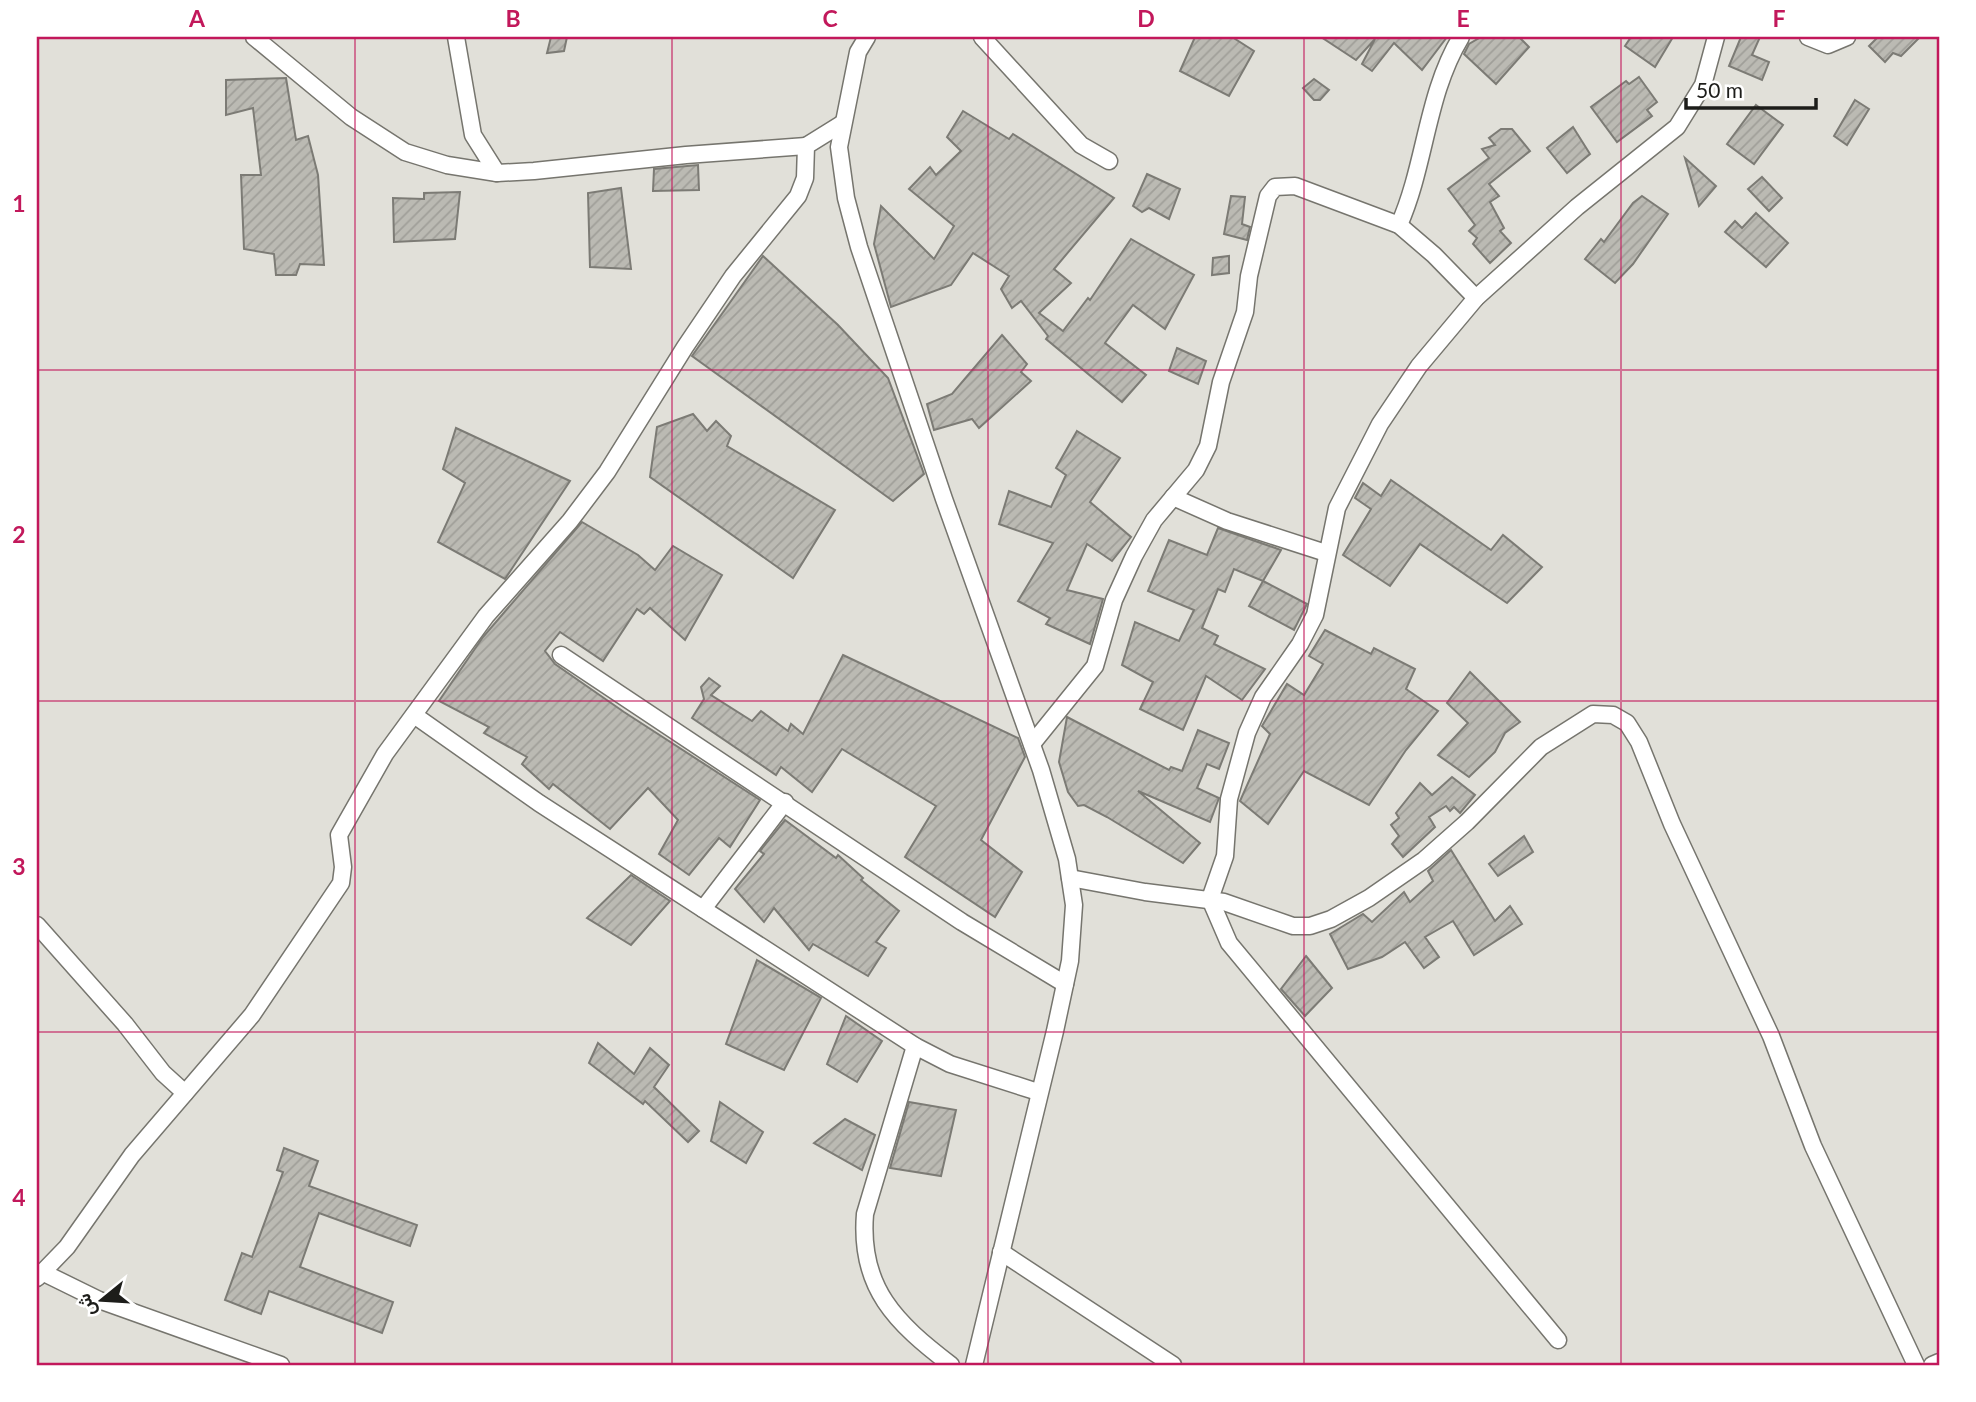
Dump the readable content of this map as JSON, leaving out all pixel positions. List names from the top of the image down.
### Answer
{
  "scale_bar": "50 m",
  "north": "left",
  "grid": {
    "columns": [
      "A",
      "B",
      "C",
      "D",
      "E",
      "F"
    ],
    "rows": [
      "1",
      "2",
      "3",
      "4"
    ]
  }
}
